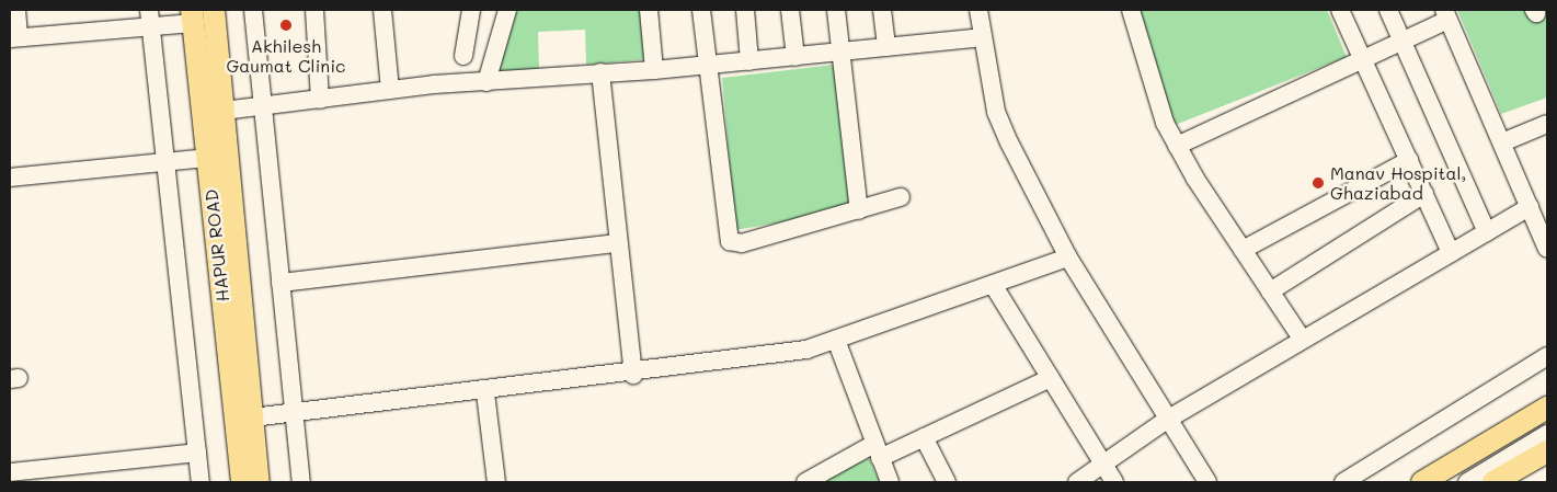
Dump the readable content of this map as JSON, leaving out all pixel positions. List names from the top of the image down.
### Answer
{
  "streets": {
    "main road": ["HAPUR ROAD"]
  },
  "places": ["Akhilesh Gaumat Clinic", "Manav Hospital, Ghaziabad"]
}
